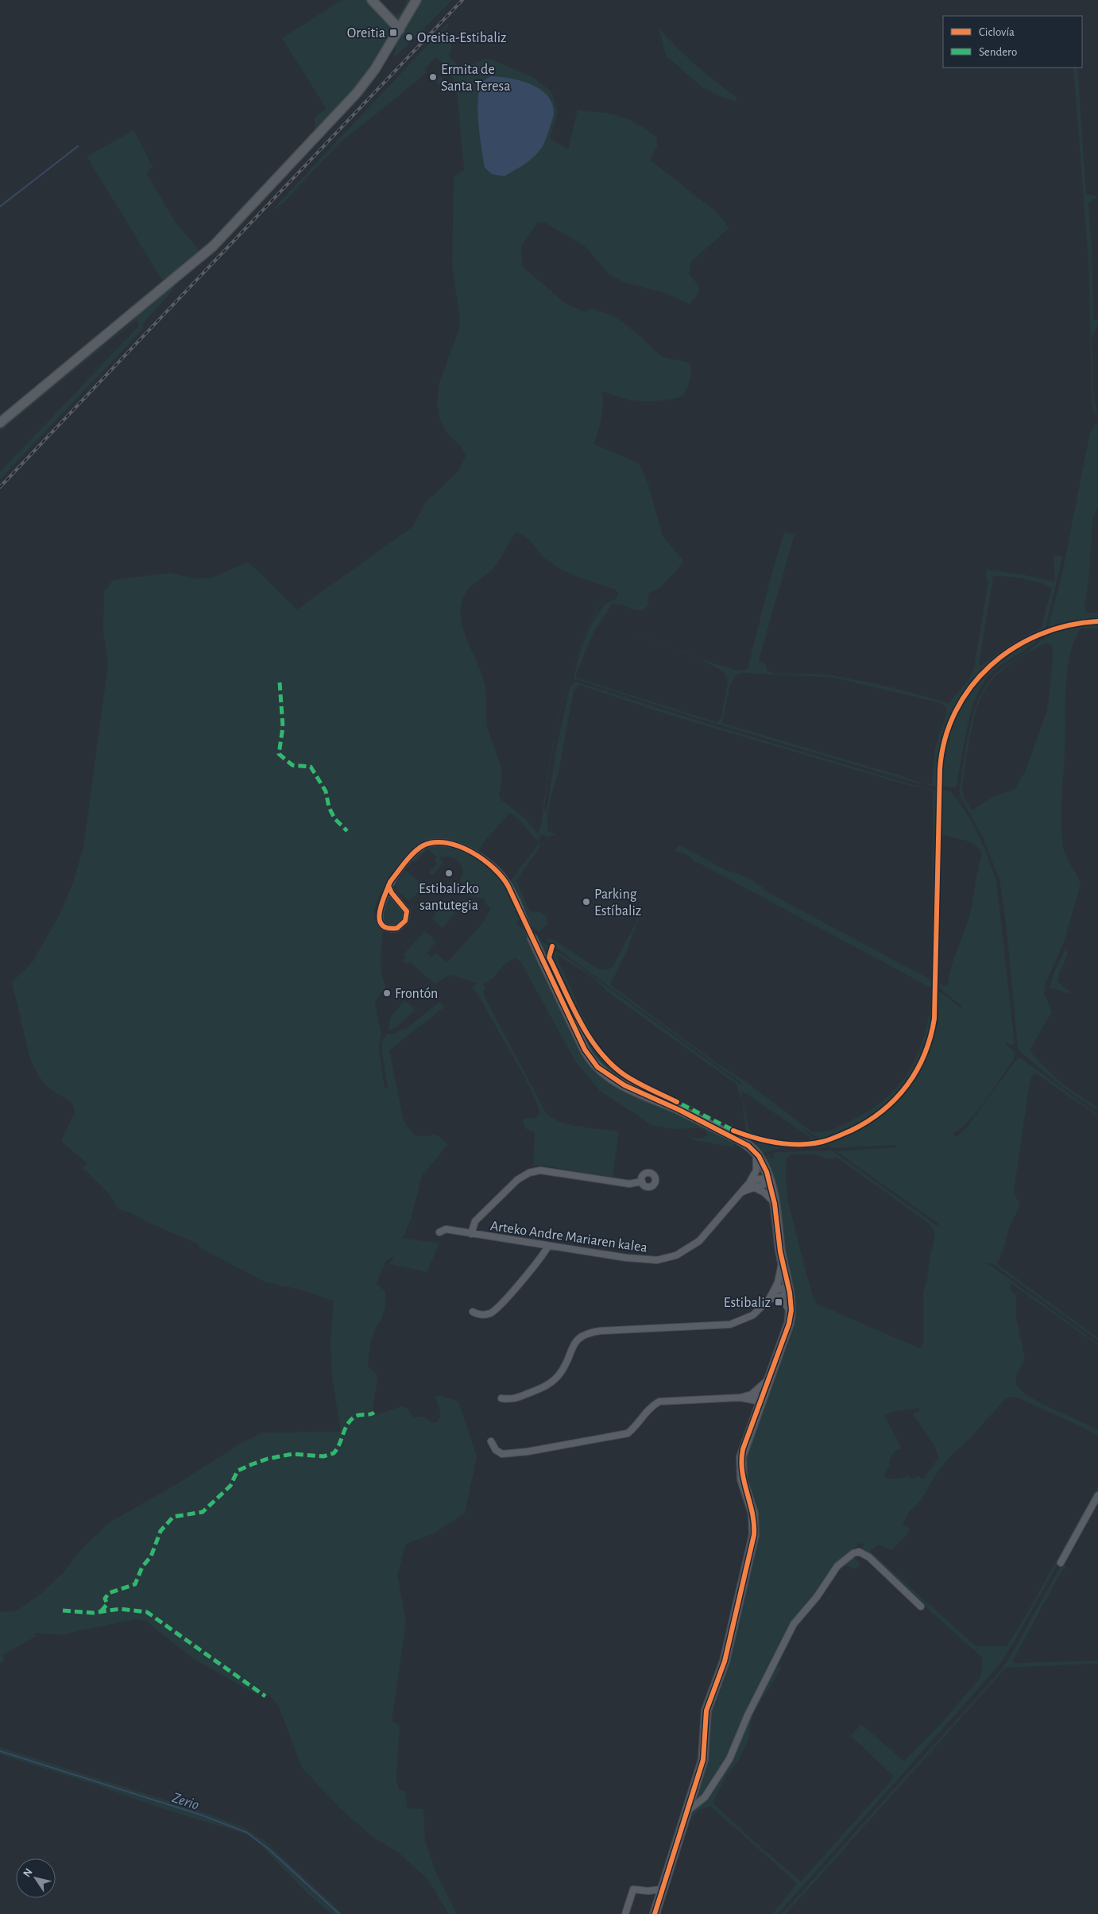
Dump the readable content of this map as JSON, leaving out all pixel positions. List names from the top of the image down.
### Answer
{
  "streets": {
    "street": ["Arteko Andre Mariaren kalea"]
  },
  "water": ["Zerio"],
  "places": {
    "transit": ["Oreitia", "Estibaliz"],
    "other": [
      "Oreitia-Estibaliz",
      "Ermita de Santa Teresa",
      "Estibalizko santutegia",
      "Parking Estíbaliz",
      "Frontón"
    ]
  },
  "legend": ["Ciclovía", "Sendero"],
  "north": "top left"
}
